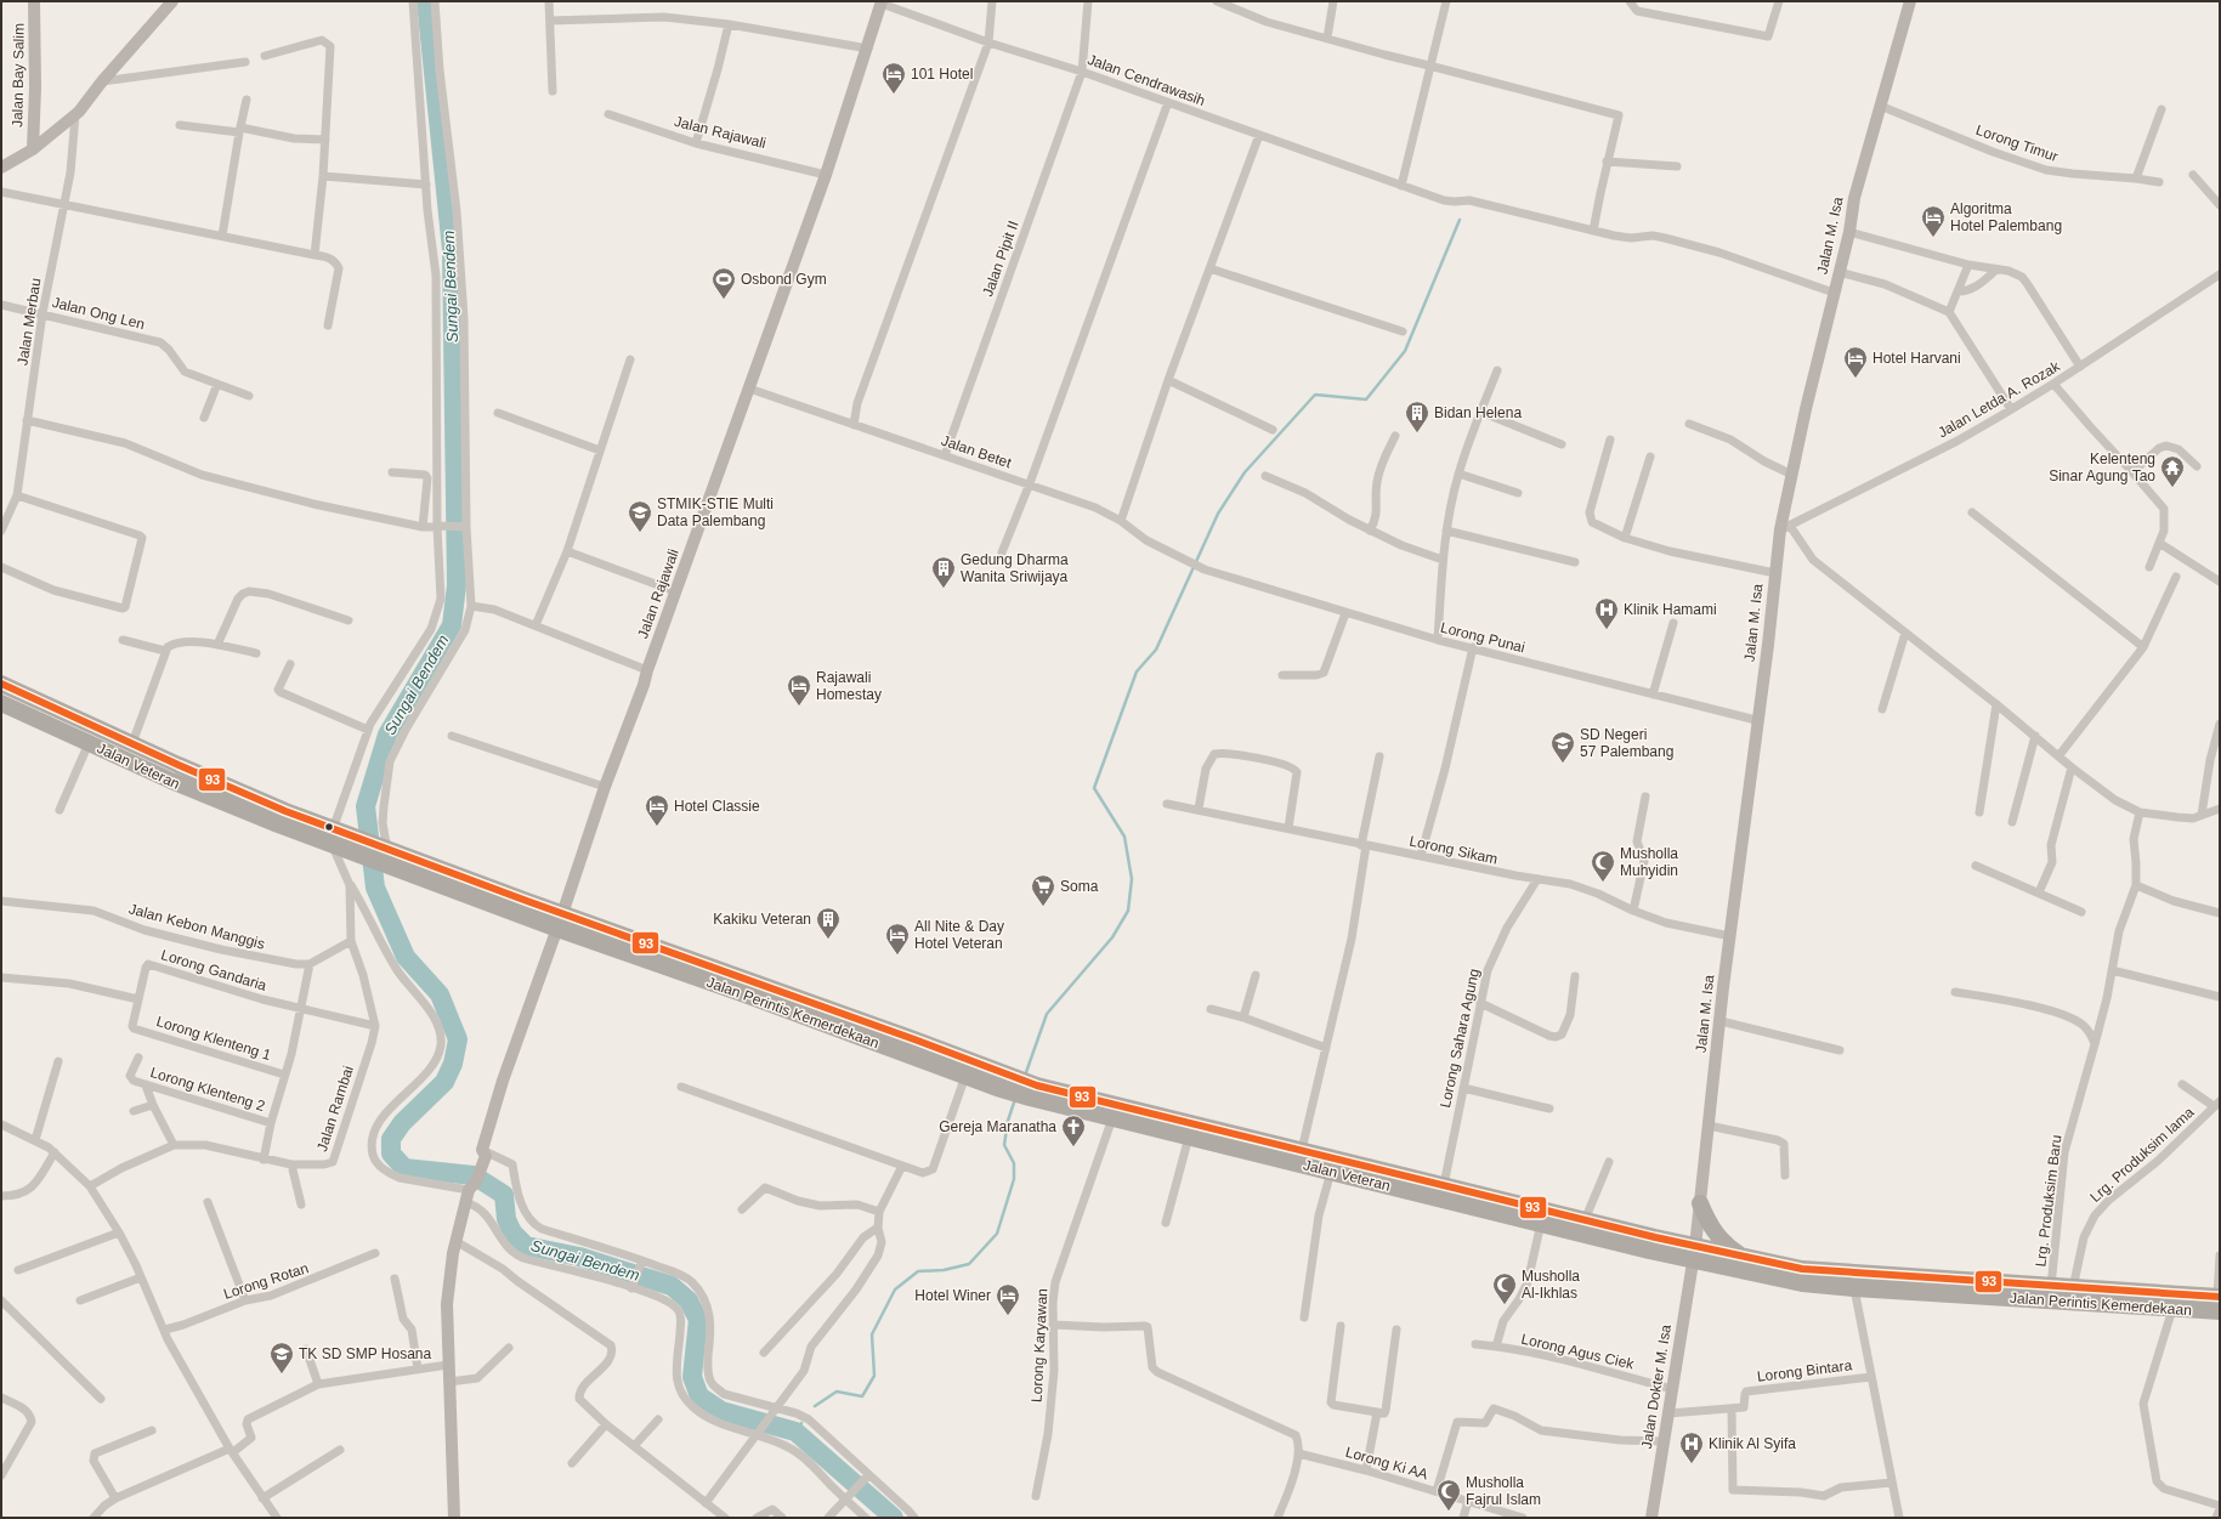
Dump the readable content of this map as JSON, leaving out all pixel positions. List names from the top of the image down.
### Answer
{
  "streets": {
    "highway": ["Jalan Veteran", "Jalan Perintis Kemerdekaan"],
    "street": [
      "Jalan Bay Salim",
      "Jalan Cendrawasih",
      "Jalan Rajawali",
      "Lorong Timur",
      "Jalan M. Isa",
      "Jalan Pipit II",
      "Jalan Ong Len",
      "Jalan Merbau",
      "Jalan Letda A. Rozak",
      "Jalan Betet",
      "Lorong Punai",
      "Lorong Sikam",
      "Jalan Kebon Manggis",
      "Lorong Gandaria",
      "Lorong Klenteng 1",
      "Lorong Sahara Agung",
      "Lorong Klenteng 2",
      "Jalan Rambai",
      "Lrg. Produksim lama",
      "Lrg. Produksim Baru",
      "Lorong Rotan",
      "Lorong Karyawan",
      "Lorong Agus Ciek",
      "Lorong Bintara",
      "Jalan Dokter M. Isa",
      "Lorong Ki AA"
    ]
  },
  "crossings": [
    ["Jalan Cendrawasih", "Jalan Rajawali"],
    ["Jalan Cendrawasih", "Jalan M. Isa"],
    ["Jalan Cendrawasih", "Jalan Pipit II"],
    ["Jalan Rajawali", "Jalan Betet"],
    ["Jalan Rajawali", "Jalan Veteran"],
    ["Jalan Rajawali", "Jalan Perintis Kemerdekaan"],
    ["Lorong Timur", "Jalan M. Isa"],
    ["Jalan M. Isa", "Jalan Letda A. Rozak"],
    ["Jalan M. Isa", "Lorong Punai"],
    ["Jalan M. Isa", "Jalan Veteran"],
    ["Jalan M. Isa", "Lorong Sikam"],
    ["Jalan M. Isa", "Jalan Perintis Kemerdekaan"],
    ["Jalan M. Isa", "Jalan Dokter M. Isa"],
    ["Jalan Pipit II", "Jalan Betet"],
    ["Jalan Ong Len", "Jalan Merbau"],
    ["Jalan Betet", "Lorong Punai"],
    ["Jalan Veteran", "Jalan Perintis Kemerdekaan"],
    ["Jalan Veteran", "Lorong Sahara Agung"],
    ["Jalan Veteran", "Jalan Rambai"],
    ["Jalan Veteran", "Lorong Karyawan"],
    ["Jalan Veteran", "Jalan Dokter M. Isa"],
    ["Lorong Sikam", "Lorong Sahara Agung"],
    ["Lorong Gandaria", "Lorong Klenteng 1"],
    ["Jalan Perintis Kemerdekaan", "Jalan Dokter M. Isa"],
    ["Lorong Agus Ciek", "Jalan Dokter M. Isa"]
  ],
  "water": ["Sungai Bendem"],
  "places": {
    "hotel": [
      "101 Hotel",
      "Algoritma Hotel Palembang",
      "Hotel Harvani",
      "Rajawali Homestay",
      "Hotel Classie",
      "All Nite & Day Hotel Veteran",
      "Hotel Winer"
    ],
    "sports": ["Osbond Gym"],
    "building": ["Bidan Helena", "Gedung Dharma Wanita Sriwijaya", "Kakiku Veteran"],
    "temple": ["Kelenteng Sinar Agung Tao"],
    "school or university": ["STMIK-STIE Multi Data Palembang", "SD Negeri 57 Palembang", "TK SD SMP Hosana"],
    "hospital": ["Klinik Hamami", "Klinik Al Syifa"],
    "mosque": ["Musholla Muhyidin", "Musholla Al-Ikhlas", "Musholla Fajrul Islam"],
    "supermarket": ["Soma"],
    "church": ["Gereja Maranatha"]
  },
  "lines": ["transit line 93"]
}
